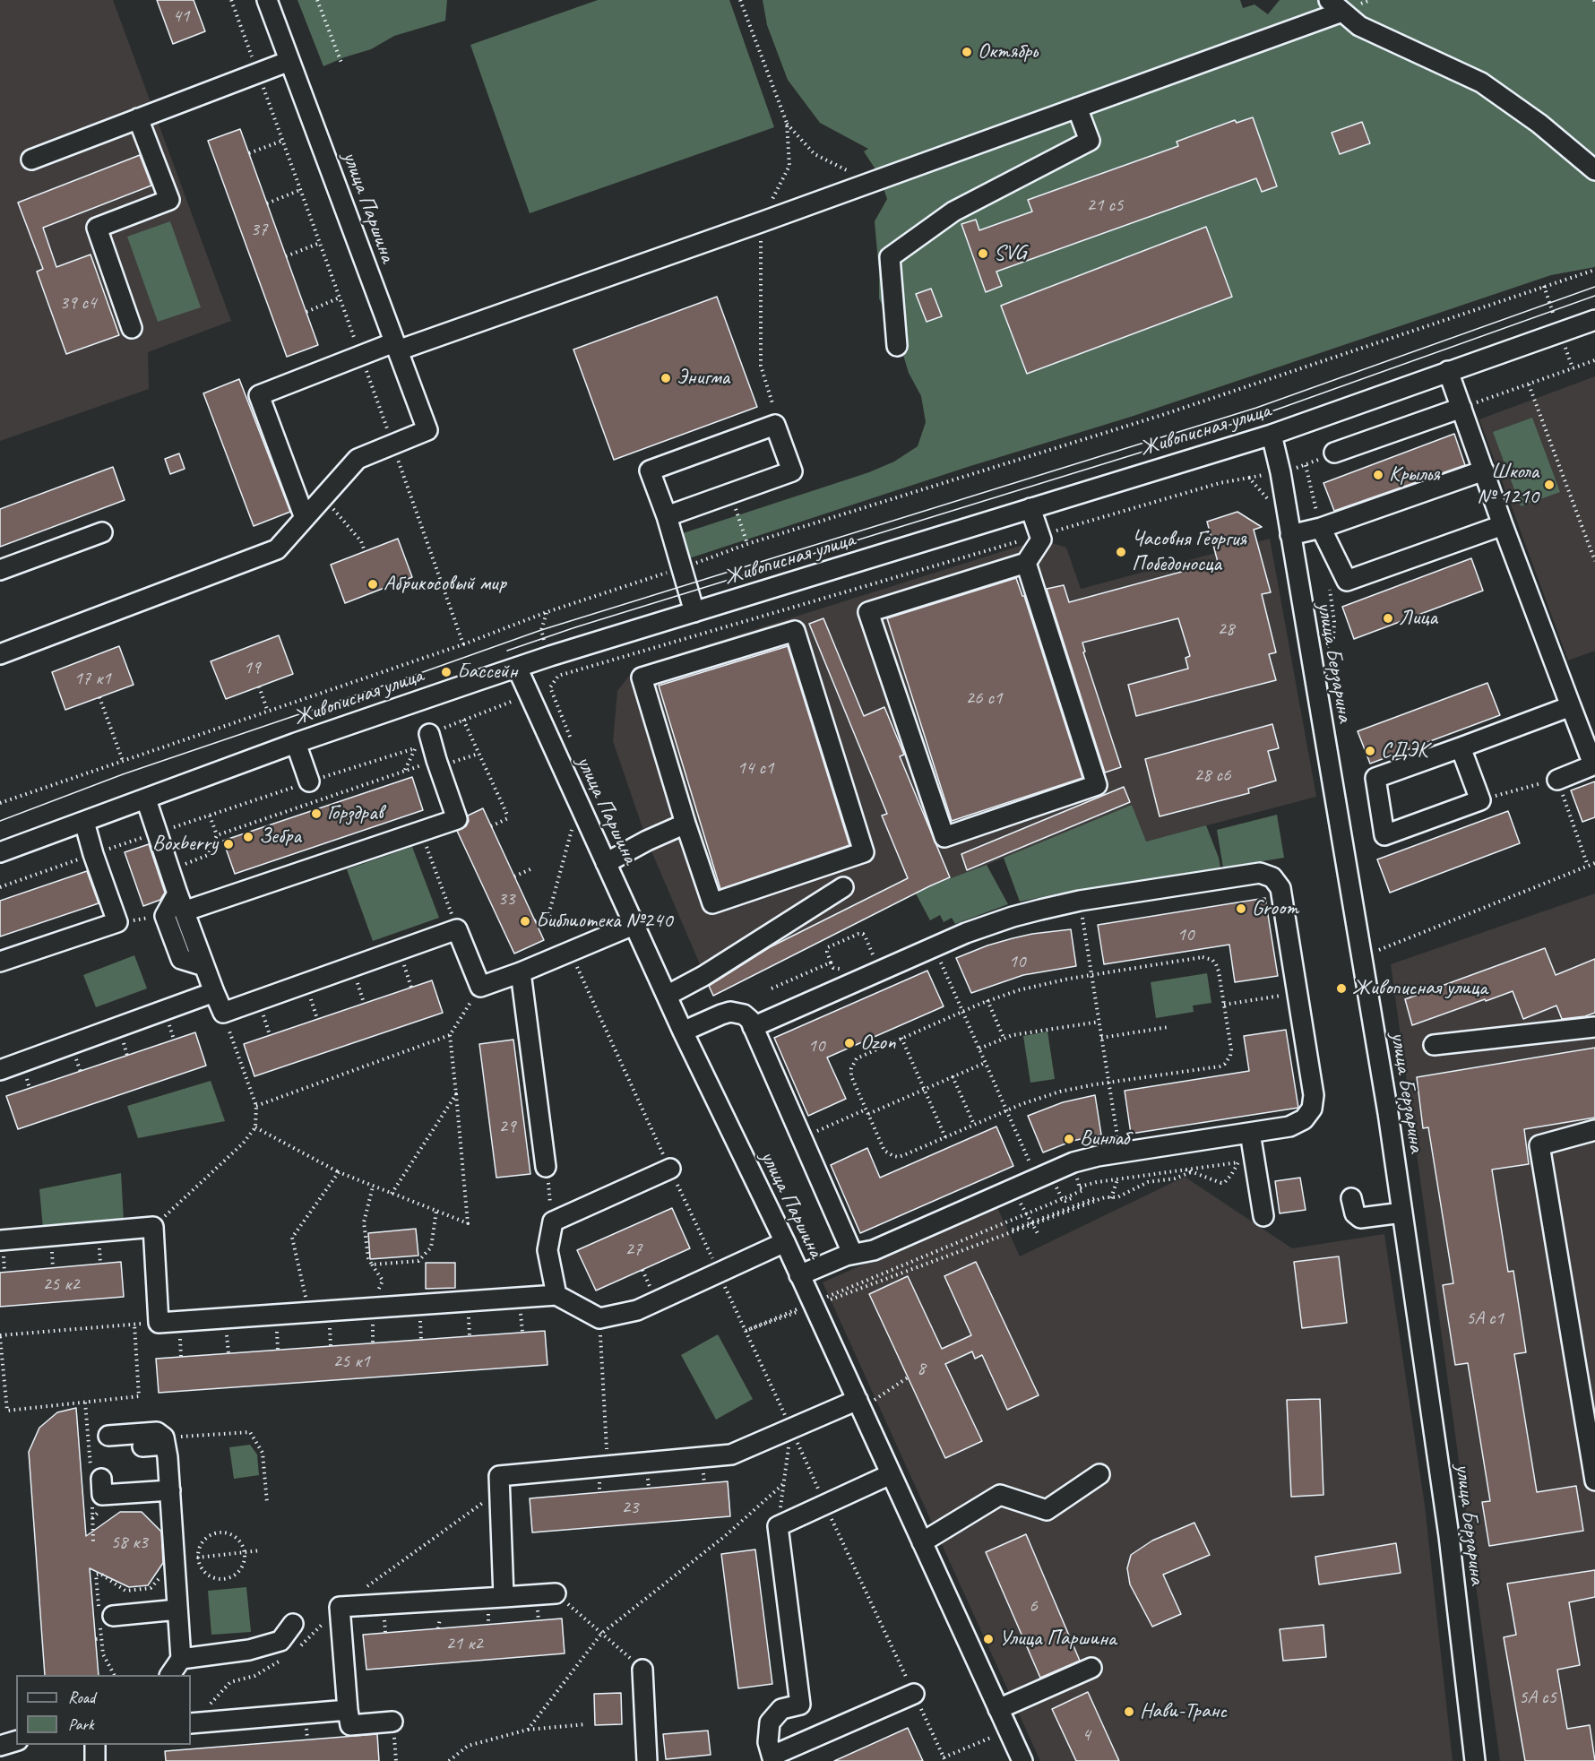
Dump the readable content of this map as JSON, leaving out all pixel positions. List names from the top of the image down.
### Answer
{
  "streets": {
    "street": ["улица Паршина", "Живописная улица", "улица Берзарина"]
  },
  "crossings": [
    ["улица Паршина", "Живописная улица"],
    ["Живописная улица", "улица Берзарина"]
  ],
  "places": [
    "Октябрь",
    "SVG",
    "Энигма",
    "Крылья",
    "Школа № 1210",
    "Часовня Георгия Победоносца",
    "Абрикосовый мир",
    "Лица",
    "Бассейн",
    "СДЭК",
    "Горздрав",
    "Зебра",
    "Boxberry",
    "Groom",
    "Библиотека №240",
    "Живописная улица",
    "Ozon",
    "Винлаб",
    "Улица Паршина",
    "Нави-Транс"
  ],
  "house_numbers": [
    "41",
    "21 с5",
    "37",
    "39 с4",
    "28",
    "19",
    "17 к1",
    "26 с1",
    "14 с1",
    "28 с6",
    "33",
    "10",
    "10",
    "10",
    "29",
    "27",
    "25 к2",
    "5А с1",
    "25 к1",
    "8",
    "23",
    "58 к3",
    "6",
    "21 к2",
    "5А с5",
    "4"
  ],
  "legend": ["Road", "Park"]
}
